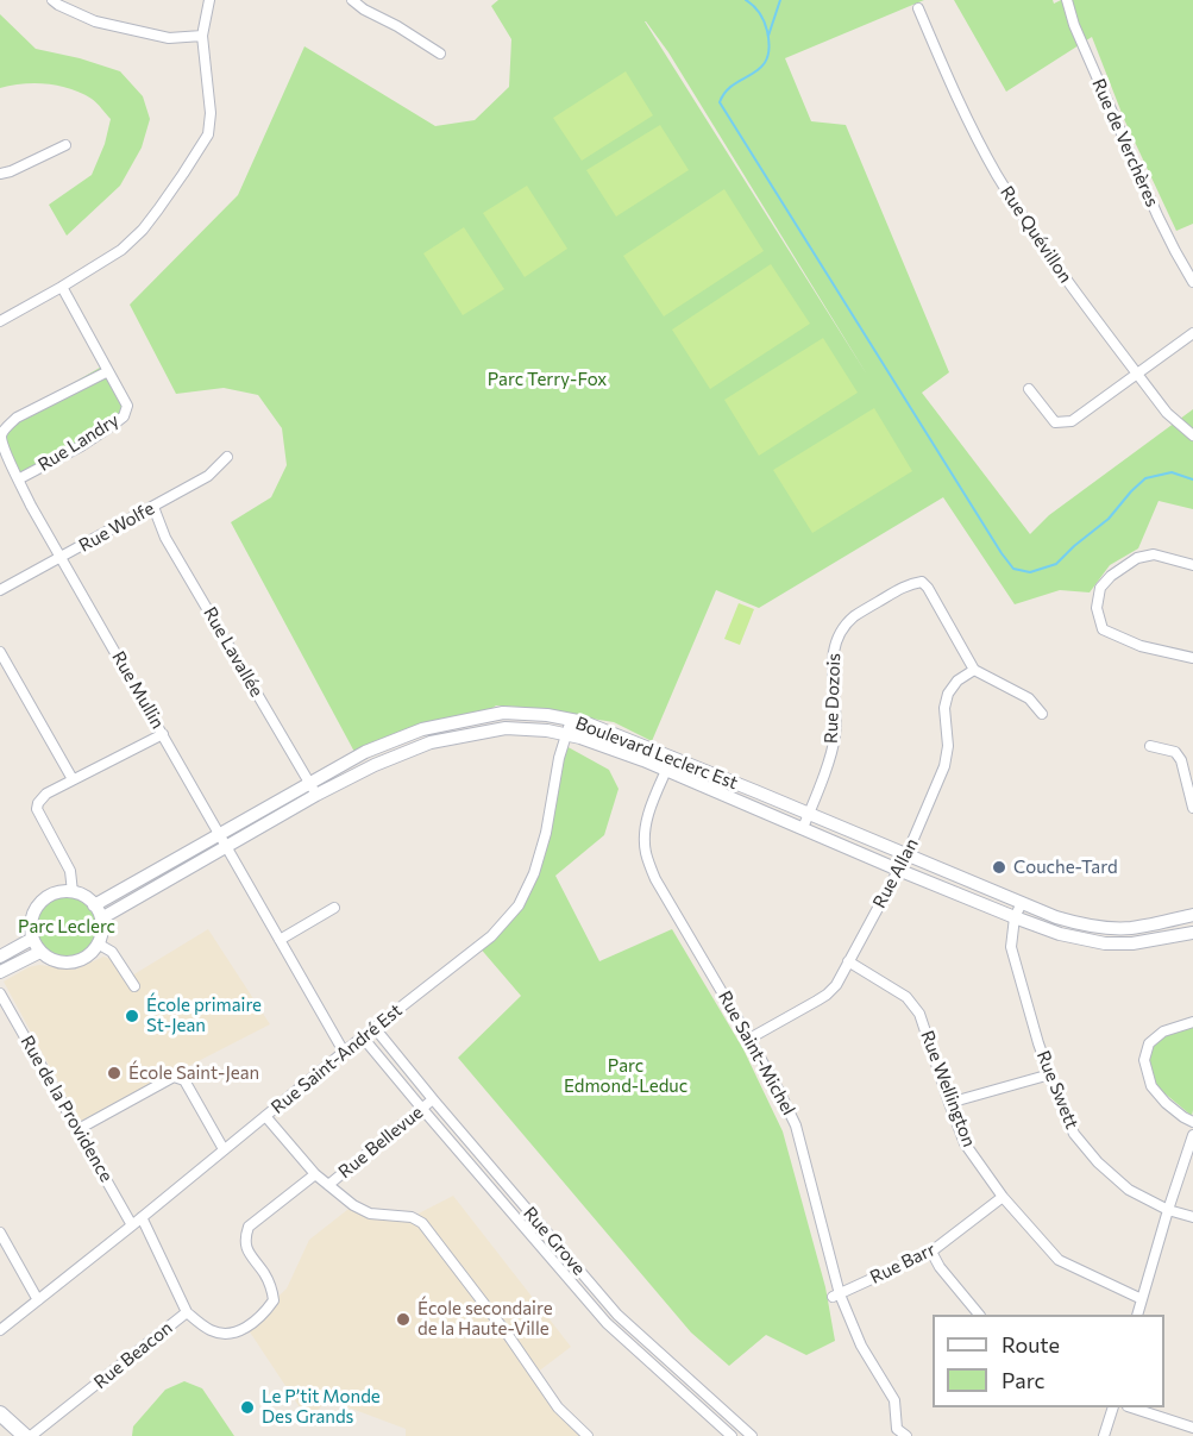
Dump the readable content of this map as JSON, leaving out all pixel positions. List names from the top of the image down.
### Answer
{
  "streets": {
    "street": [
      "Rue de Verchères",
      "Rue Quévillon",
      "Rue Landry",
      "Rue Wolfe",
      "Rue Lavallée",
      "Rue Mullin",
      "Rue Dozois",
      "Boulevard Leclerc Est",
      "Rue Allan",
      "Rue Saint-Michel",
      "Rue Saint-André Est",
      "Rue Wellington",
      "Rue Swett",
      "Rue de la Providence",
      "Rue Bellevue",
      "Rue Grove",
      "Rue Barr",
      "Rue Beacon"
    ]
  },
  "crossings": [
    ["Rue Landry", "Rue Mullin"],
    ["Rue Wolfe", "Rue Lavallée"],
    ["Rue Wolfe", "Rue Mullin"],
    ["Rue Lavallée", "Boulevard Leclerc Est"],
    ["Rue Mullin", "Boulevard Leclerc Est"],
    ["Rue Mullin", "Rue Saint-André Est"],
    ["Rue Dozois", "Boulevard Leclerc Est"],
    ["Rue Dozois", "Rue Allan"],
    ["Boulevard Leclerc Est", "Rue Allan"],
    ["Boulevard Leclerc Est", "Rue Saint-Michel"],
    ["Boulevard Leclerc Est", "Rue Saint-André Est"],
    ["Boulevard Leclerc Est", "Rue Swett"],
    ["Rue Allan", "Rue Saint-Michel"],
    ["Rue Allan", "Rue Wellington"],
    ["Rue Saint-Michel", "Rue Barr"],
    ["Rue Saint-André Est", "Rue de la Providence"],
    ["Rue Saint-André Est", "Rue Grove"],
    ["Rue Saint-André Est", "Rue Beacon"],
    ["Rue Wellington", "Rue Barr"],
    ["Rue Bellevue", "Rue Grove"],
    ["Rue Bellevue", "Rue Beacon"]
  ],
  "parks": ["Parc Terry-Fox", "Parc Leclerc", "Parc Edmond-Leduc"],
  "places": [
    "Couche-Tard",
    "École primaire St-Jean",
    "École Saint-Jean",
    "École secondaire de la Haute-Ville",
    "Le P’tit Monde Des Grands"
  ],
  "legend": ["Route", "Parc"]
}
